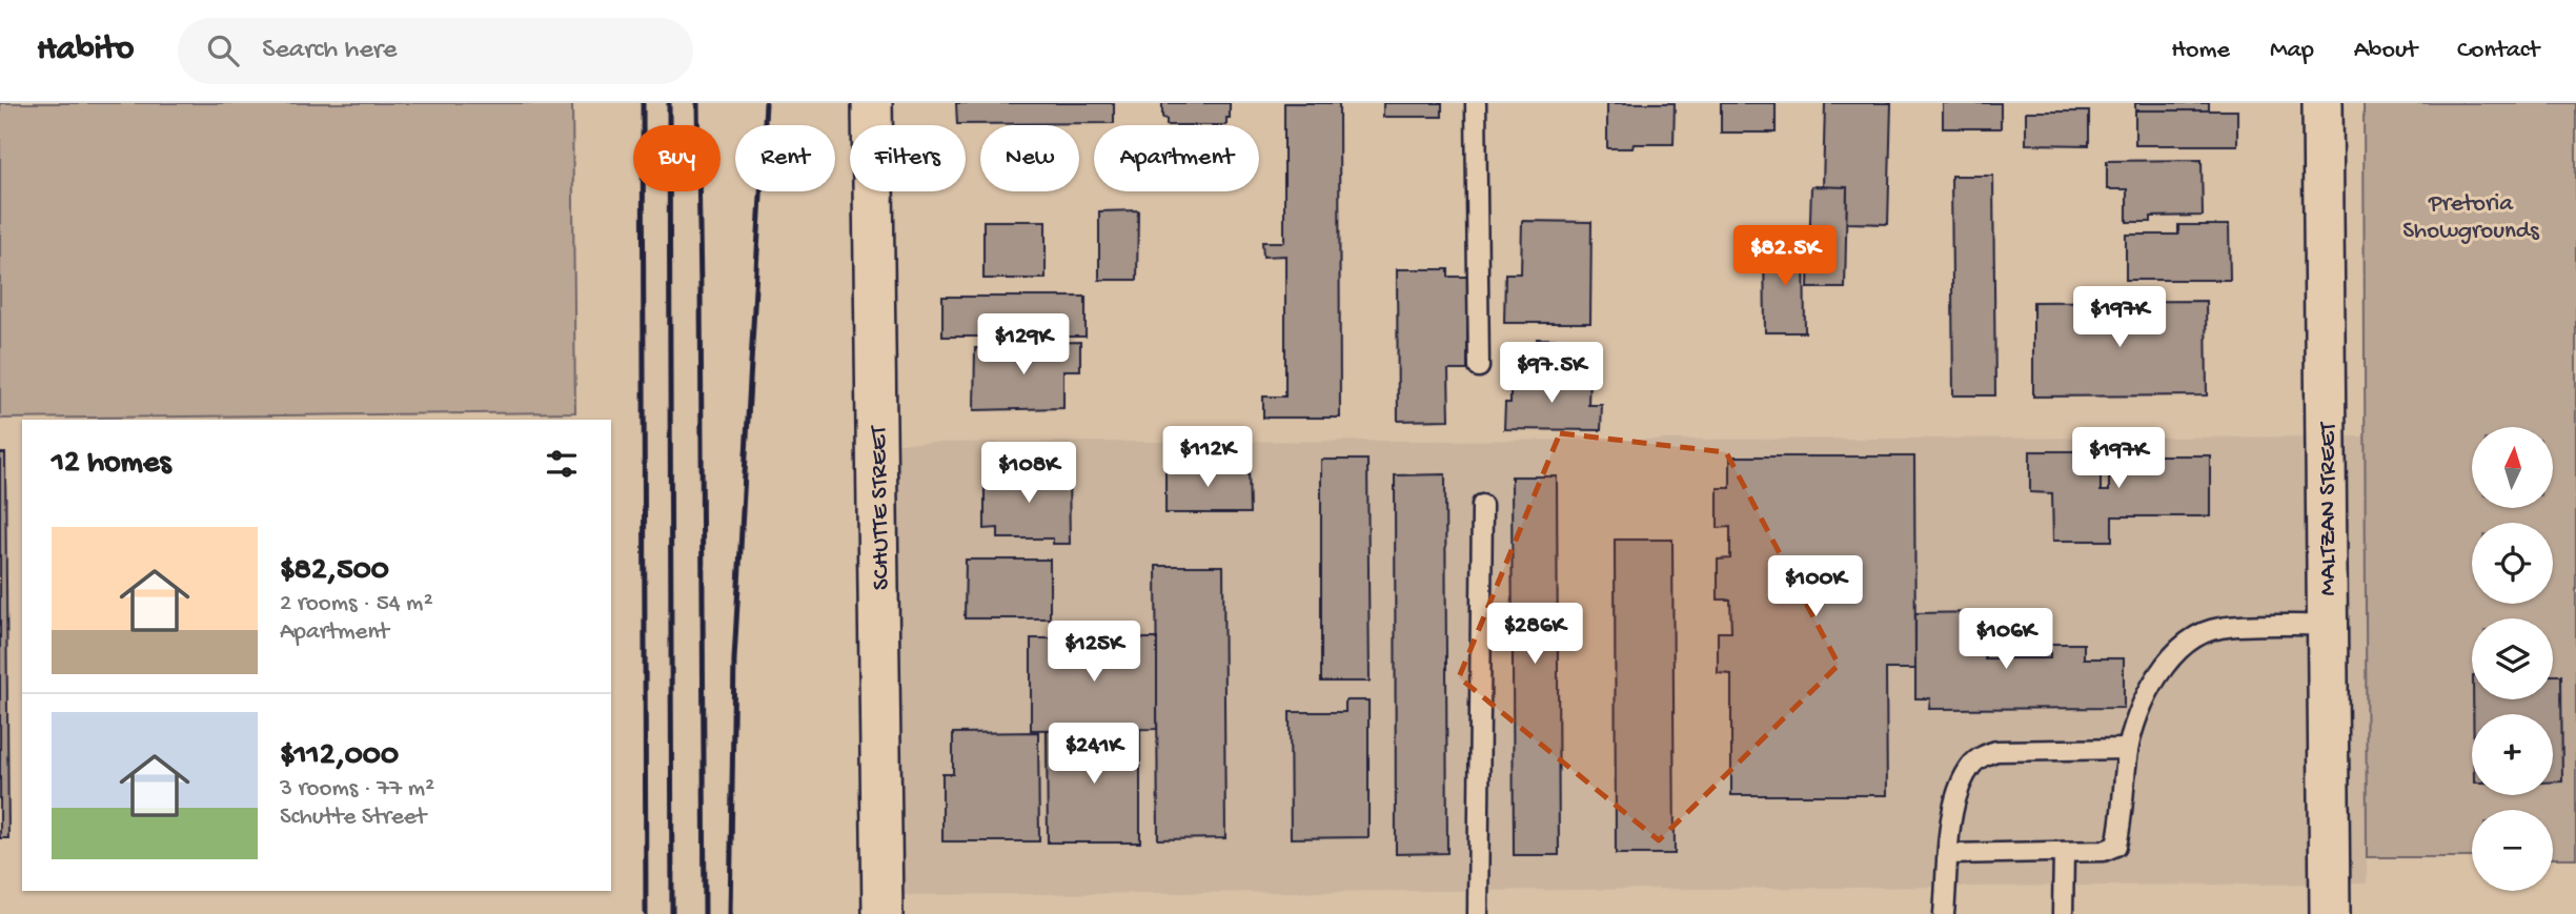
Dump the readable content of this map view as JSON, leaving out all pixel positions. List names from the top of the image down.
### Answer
{
  "streets": {
    "street": ["SCHUTTE STREET", "MALTZAN STREET"]
  },
  "parks": ["Pretoria Showgrounds"],
  "north": "top",
  "page": {
    "header": "Habito",
    "search": "Search here",
    "nav": [
      "Home",
      "Map",
      "About",
      "Contact"
    ],
    "chip": [
      "Buy",
      "Rent",
      "Filters",
      "New",
      "Apartment"
    ],
    "price": [
      "$82.5K",
      "$197K",
      "$129K",
      "$97.5K",
      "$112K",
      "$197K",
      "$108K",
      "$100K",
      "$286K",
      "$106K",
      "$125K",
      "$241K"
    ],
    "heading": "12 homes",
    "map_buttons": ["+", "−"],
    "list": [
      {
        "name": "$82,500",
        "note": "2 rooms · 54 m² · Apartment"
      },
      {
        "name": "$112,000",
        "note": "3 rooms · 77 m² · Schutte Street"
      }
    ]
  }
}
